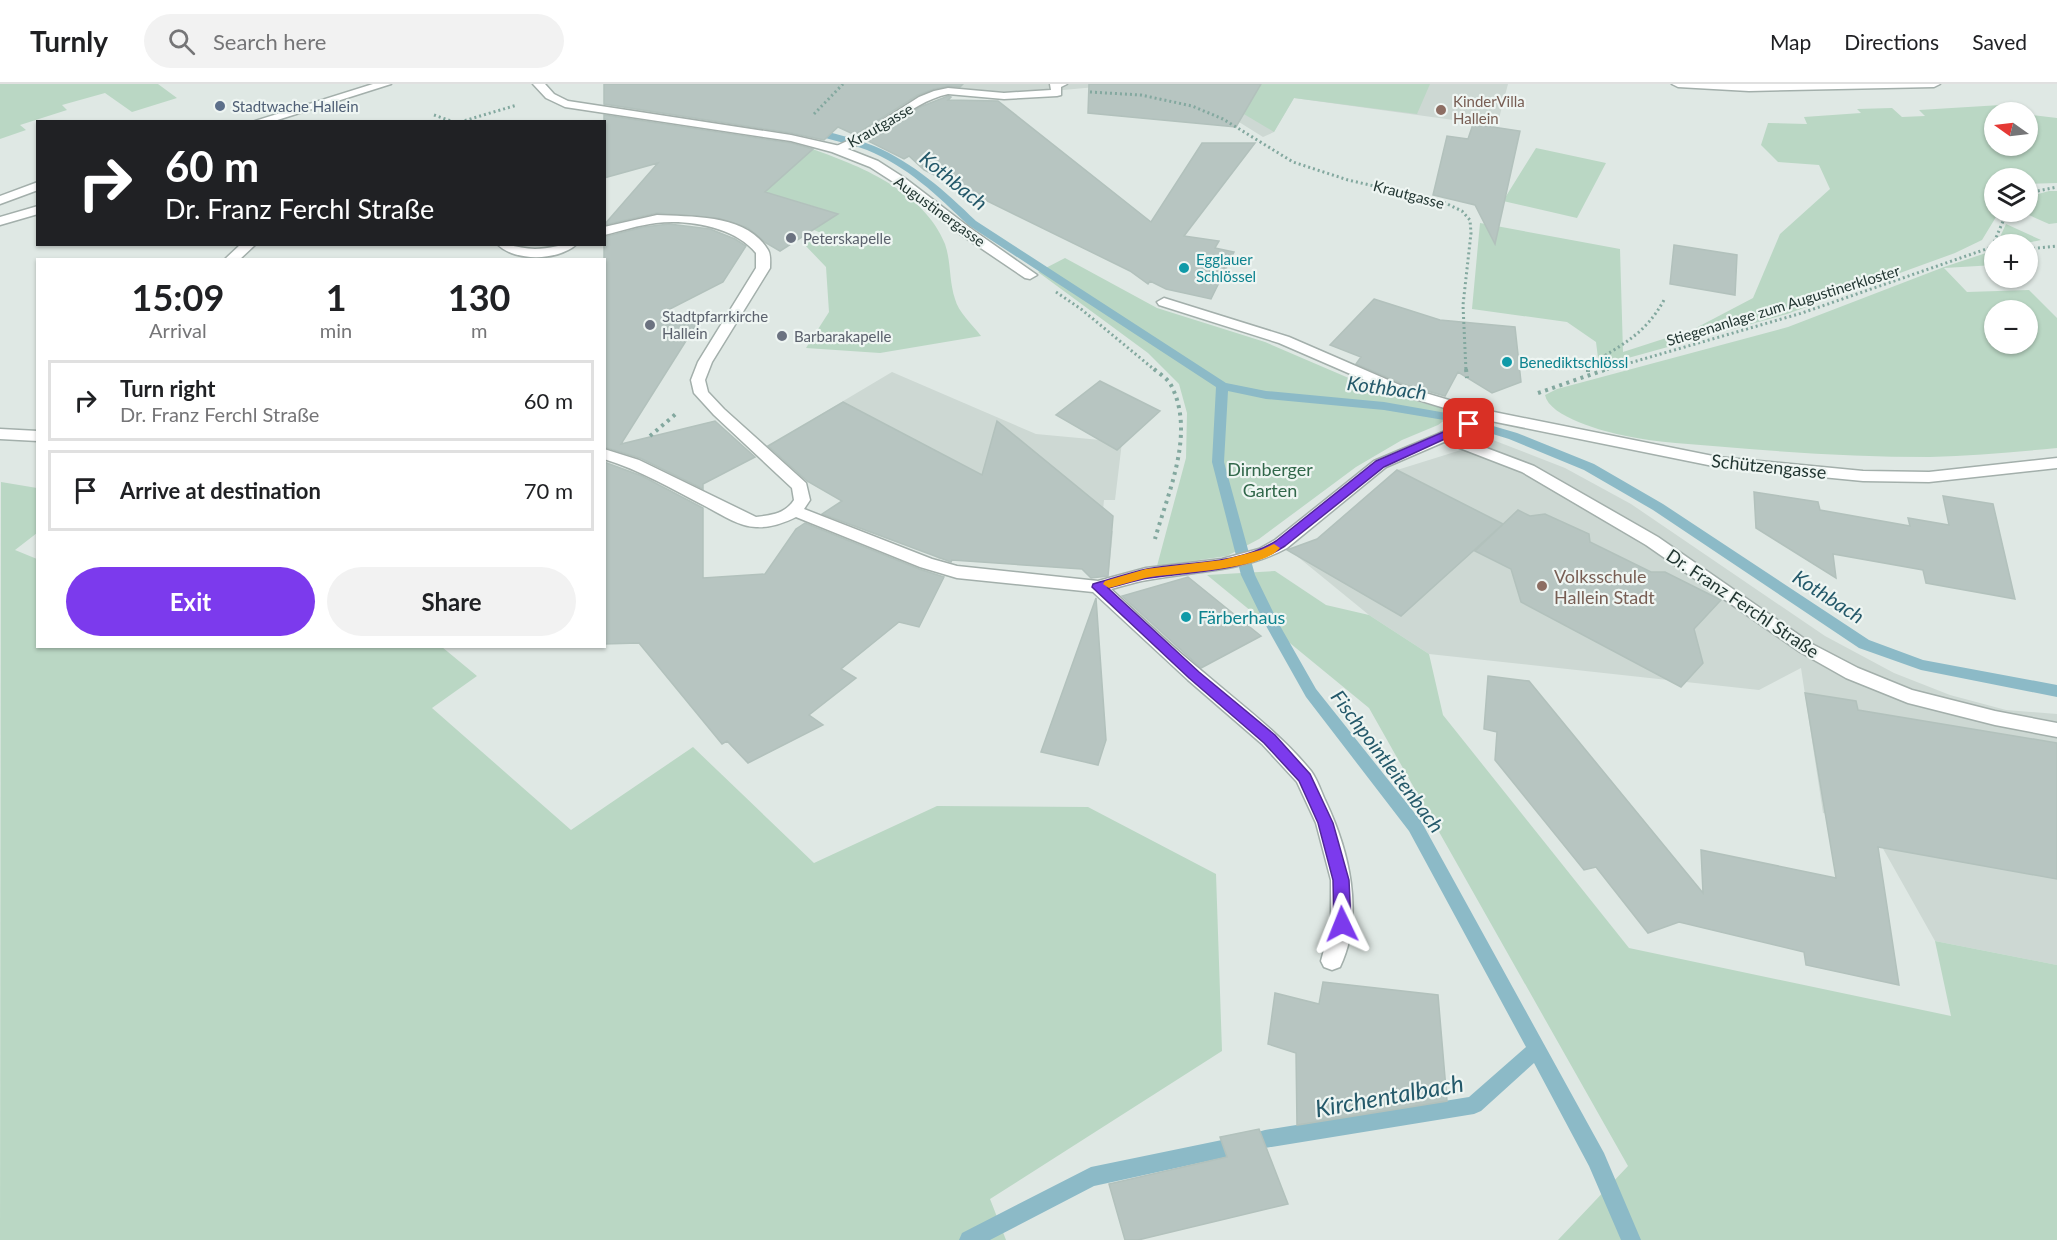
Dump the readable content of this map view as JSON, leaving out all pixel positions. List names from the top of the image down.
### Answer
{
  "streets": {
    "street": [
      "Krautgasse",
      "Augustinergasse",
      "Schützengasse",
      "Dr. Franz Ferchl Straße"
    ],
    "path": ["Stiegenanlage zum Augustinerkloster"]
  },
  "crossings": [
    ["Krautgasse", "Augustinergasse"],
    ["Krautgasse", "Schützengasse"]
  ],
  "water": ["Kothbach", "Fischpointleitenbach", "Kirchentalbach"],
  "parks": ["Dirnberger Garten"],
  "places": [
    "Stadtwache Hallein",
    "KinderVilla Hallein",
    "Peterskapelle",
    "Egglauer Schlössel",
    "Stadtpfarrkirche Hallein",
    "Barbarakapelle",
    "Benediktschlössl",
    "Volksschule Hallein Stadt",
    "Färberhaus"
  ],
  "north": "left",
  "page": {
    "header": "Turnly",
    "search": "Search here",
    "nav": ["Map", "Directions", "Saved"],
    "map_buttons": ["+", "−"],
    "turn": ["60 m", "Dr. Franz Ferchl Straße"],
    "eta": [
      "15:09",
      "Arrival",
      "1",
      "min",
      "130",
      "m"
    ],
    "list": [
      {
        "name": "Turn right",
        "note": "Dr. Franz Ferchl Straße",
        "value": "60 m"
      },
      {
        "name": "Arrive at destination",
        "value": "70 m"
      }
    ],
    "buttons": ["Exit", "Share"]
  }
}
